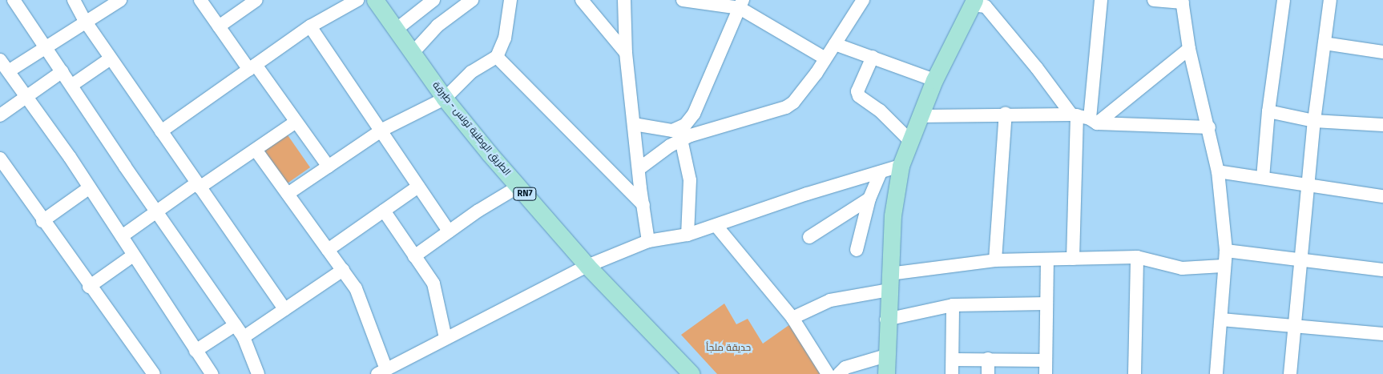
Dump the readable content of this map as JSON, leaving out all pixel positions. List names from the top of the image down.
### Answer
{
  "streets": {
    "main road": ["الطريق الوطنية تونس - طبرقة", "RN7"]
  },
  "parks": ["حديقة ملجأ"]
}
